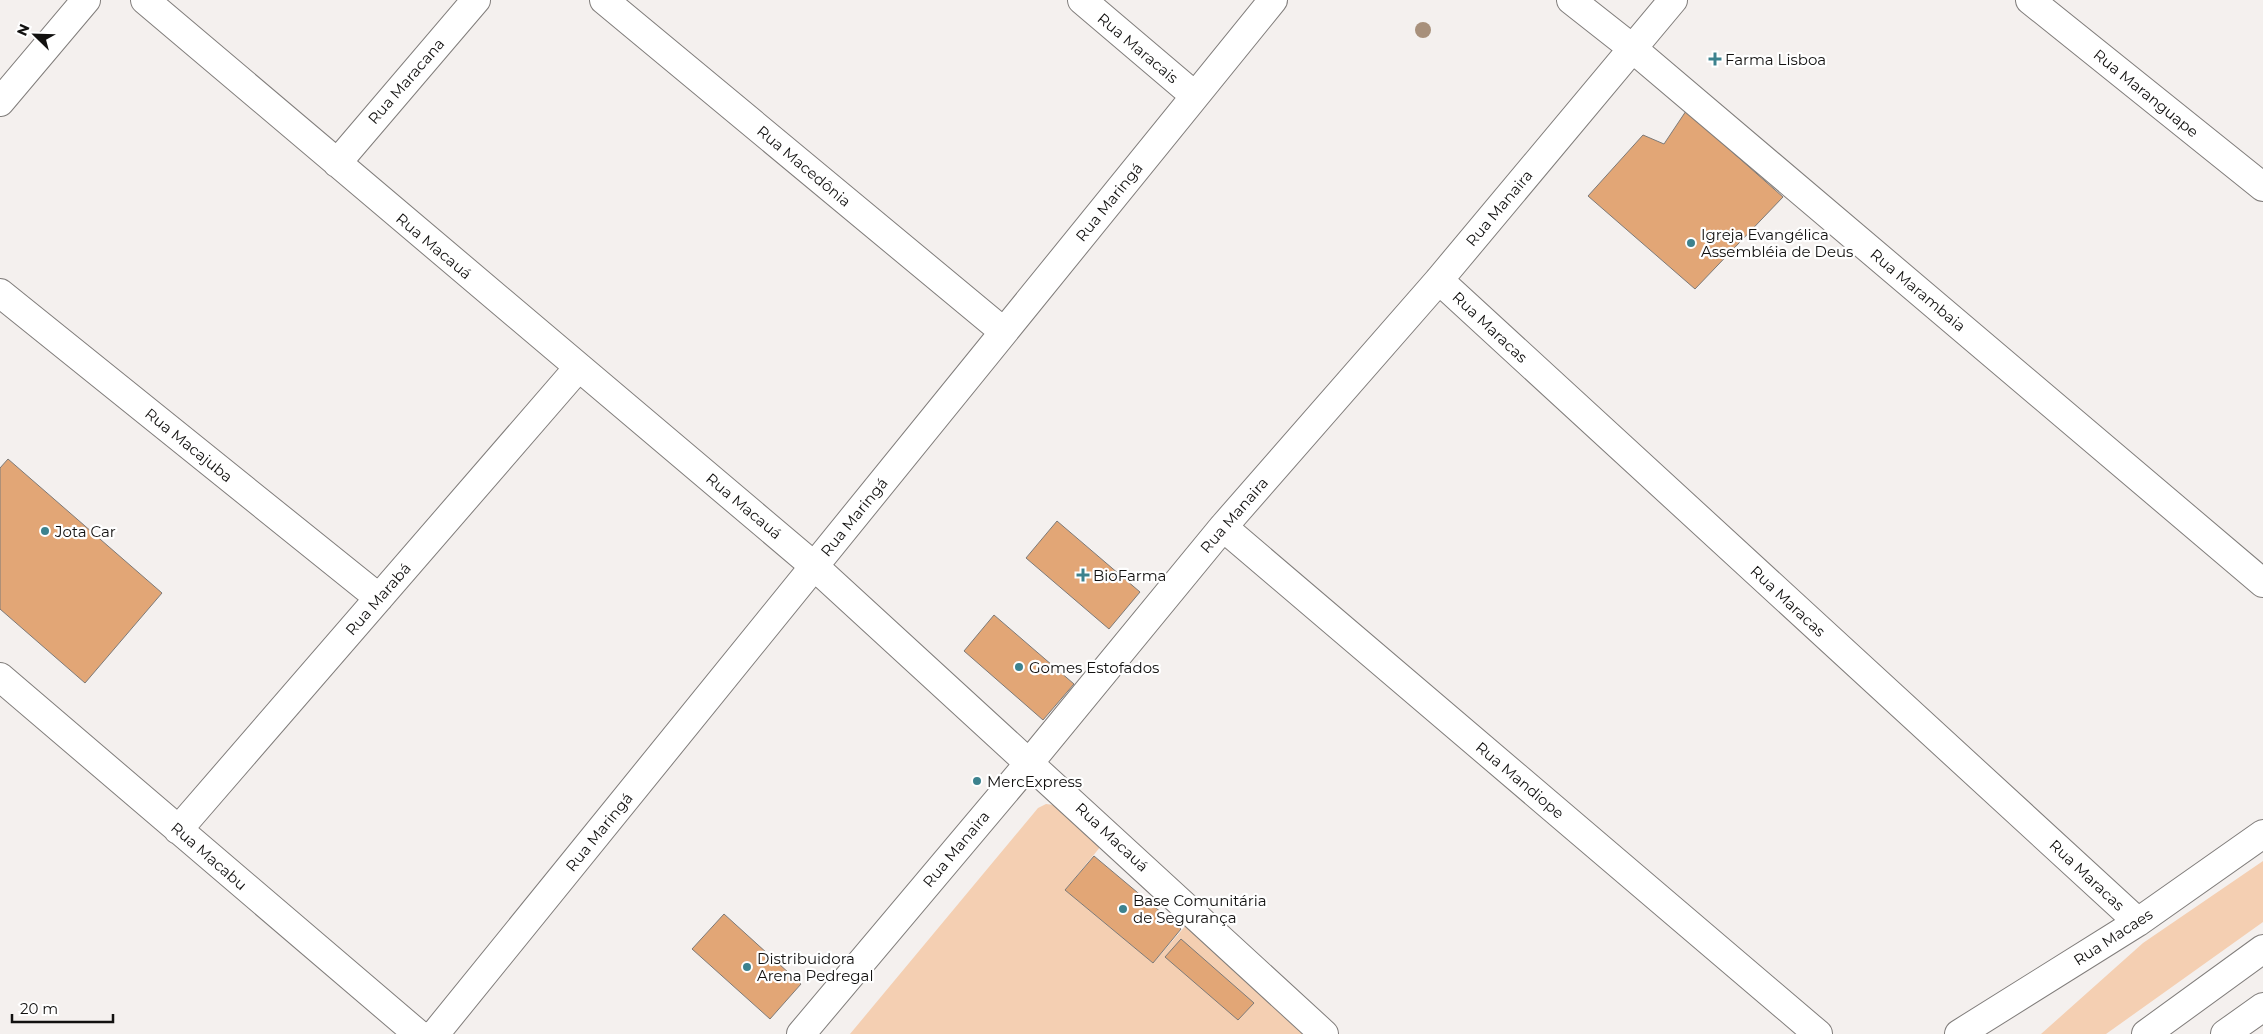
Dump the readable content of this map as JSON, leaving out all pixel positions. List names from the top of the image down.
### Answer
{
  "streets": {
    "street": [
      "Rua Maracais",
      "Rua Maracana",
      "Rua Maranguape",
      "Rua Macedônia",
      "Rua Maringá",
      "Rua Manaira",
      "Rua Macauá",
      "Rua Marambaia",
      "Rua Maracas",
      "Rua Macajuba",
      "Rua Marabá",
      "Rua Mandiope",
      "Rua Macabu",
      "Rua Macaes"
    ]
  },
  "crossings": [
    ["Rua Maracais", "Rua Maringá"],
    ["Rua Maracana", "Rua Macauá"],
    ["Rua Macedônia", "Rua Maringá"],
    ["Rua Maringá", "Rua Macauá"],
    ["Rua Manaira", "Rua Macauá"],
    ["Rua Manaira", "Rua Marambaia"],
    ["Rua Manaira", "Rua Maracas"],
    ["Rua Manaira", "Rua Mandiope"],
    ["Rua Macauá", "Rua Marabá"],
    ["Rua Maracas", "Rua Macaes"],
    ["Rua Macajuba", "Rua Marabá"],
    ["Rua Marabá", "Rua Macabu"]
  ],
  "places": {
    "health": ["Farma Lisboa", "BioFarma"],
    "other": [
      "Igreja Evangélica Assembléia de Deus",
      "Jota Car",
      "Gomes Estofados",
      "MercExpress",
      "Base Comunitária de Segurança",
      "Distribuidora Arena Pedregal"
    ]
  },
  "scale_bar": "20 m",
  "north": "top left"
}
